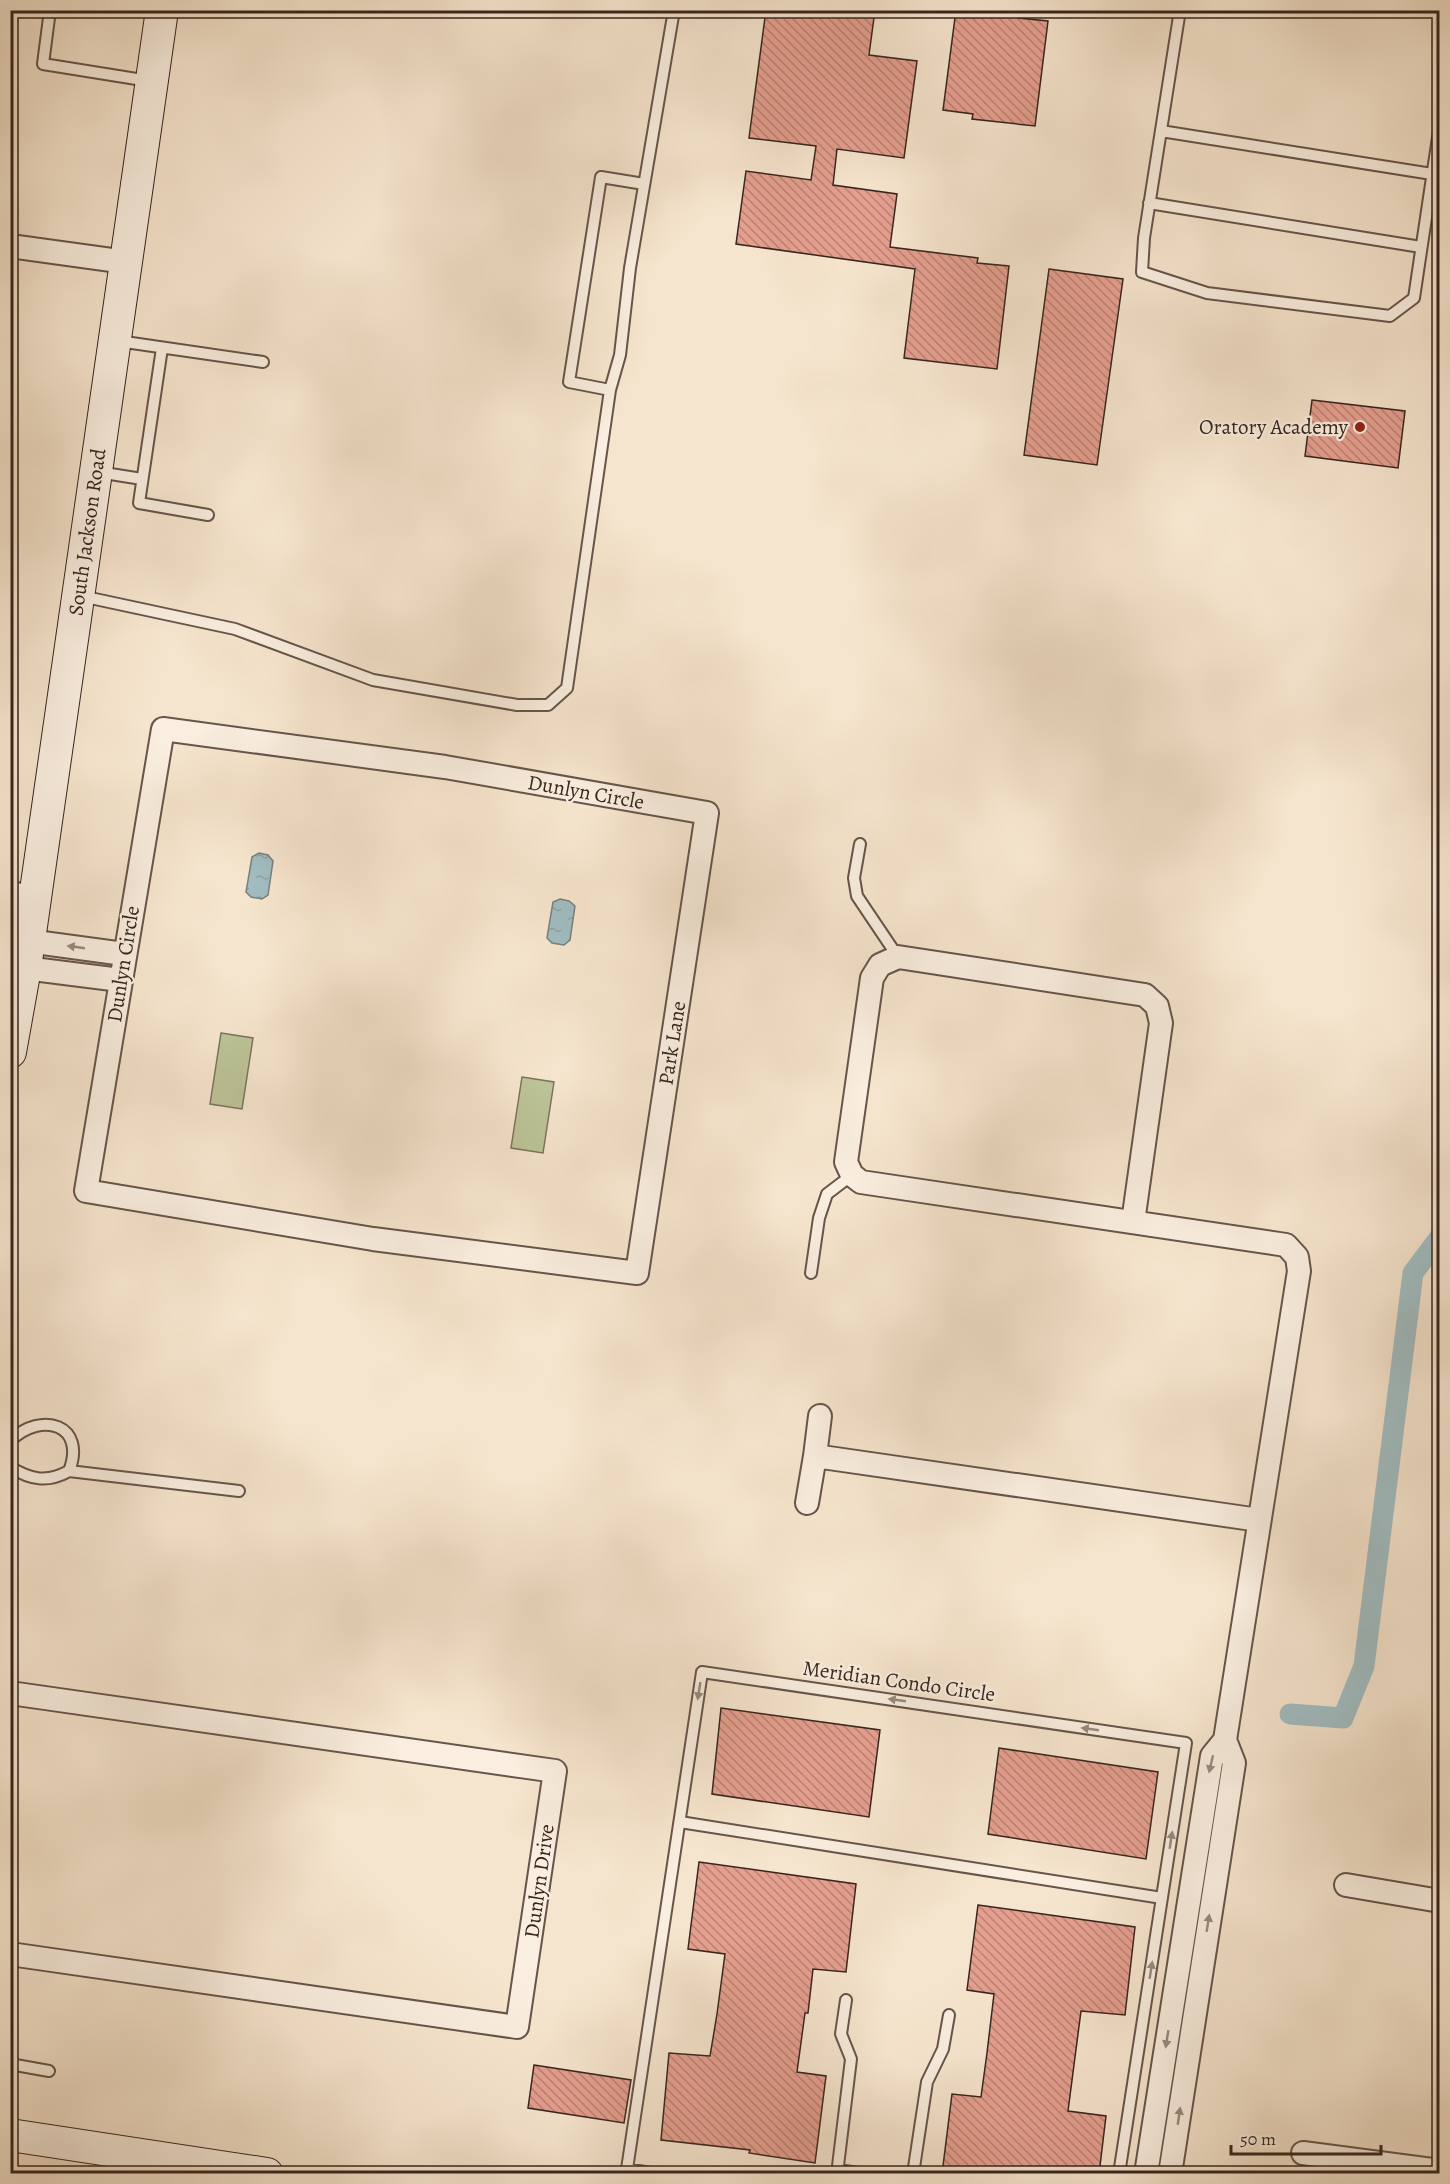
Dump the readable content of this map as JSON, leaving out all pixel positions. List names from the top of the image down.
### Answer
{
  "streets": {
    "main road": ["South Jackson Road"],
    "street": ["Dunlyn Circle", "Park Lane", "Dunlyn Drive"],
    "lane": ["Meridian Condo Circle"]
  },
  "crossings": [
    ["Dunlyn Circle", "Park Lane"]
  ],
  "places": ["Oratory Academy"],
  "scale_bar": "50 m"
}
